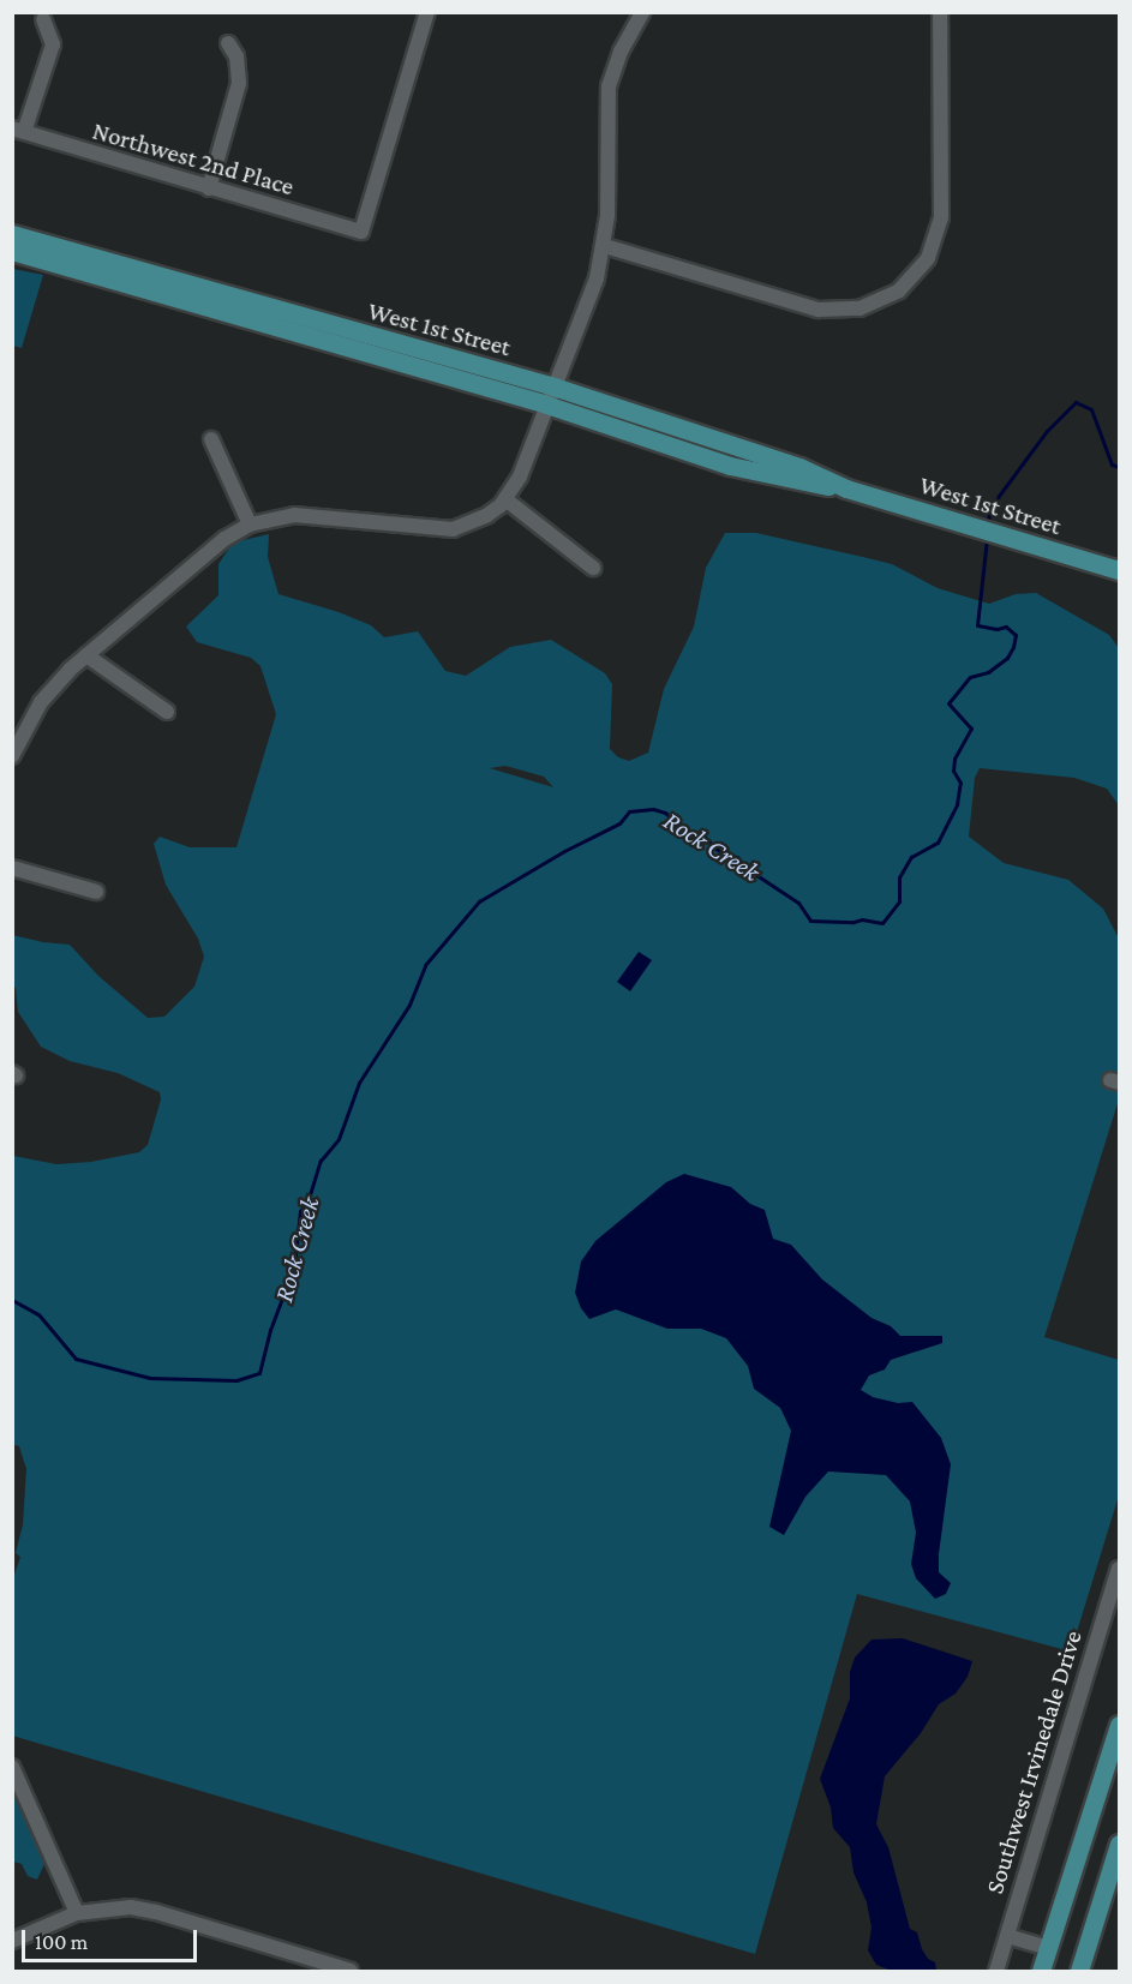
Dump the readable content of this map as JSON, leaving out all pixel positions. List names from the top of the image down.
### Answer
{
  "streets": {
    "main road": ["West 1st Street"],
    "street": ["Northwest 2nd Place", "Southwest Irvinedale Drive"]
  },
  "water": ["Rock Creek"],
  "scale_bar": "100 m"
}
